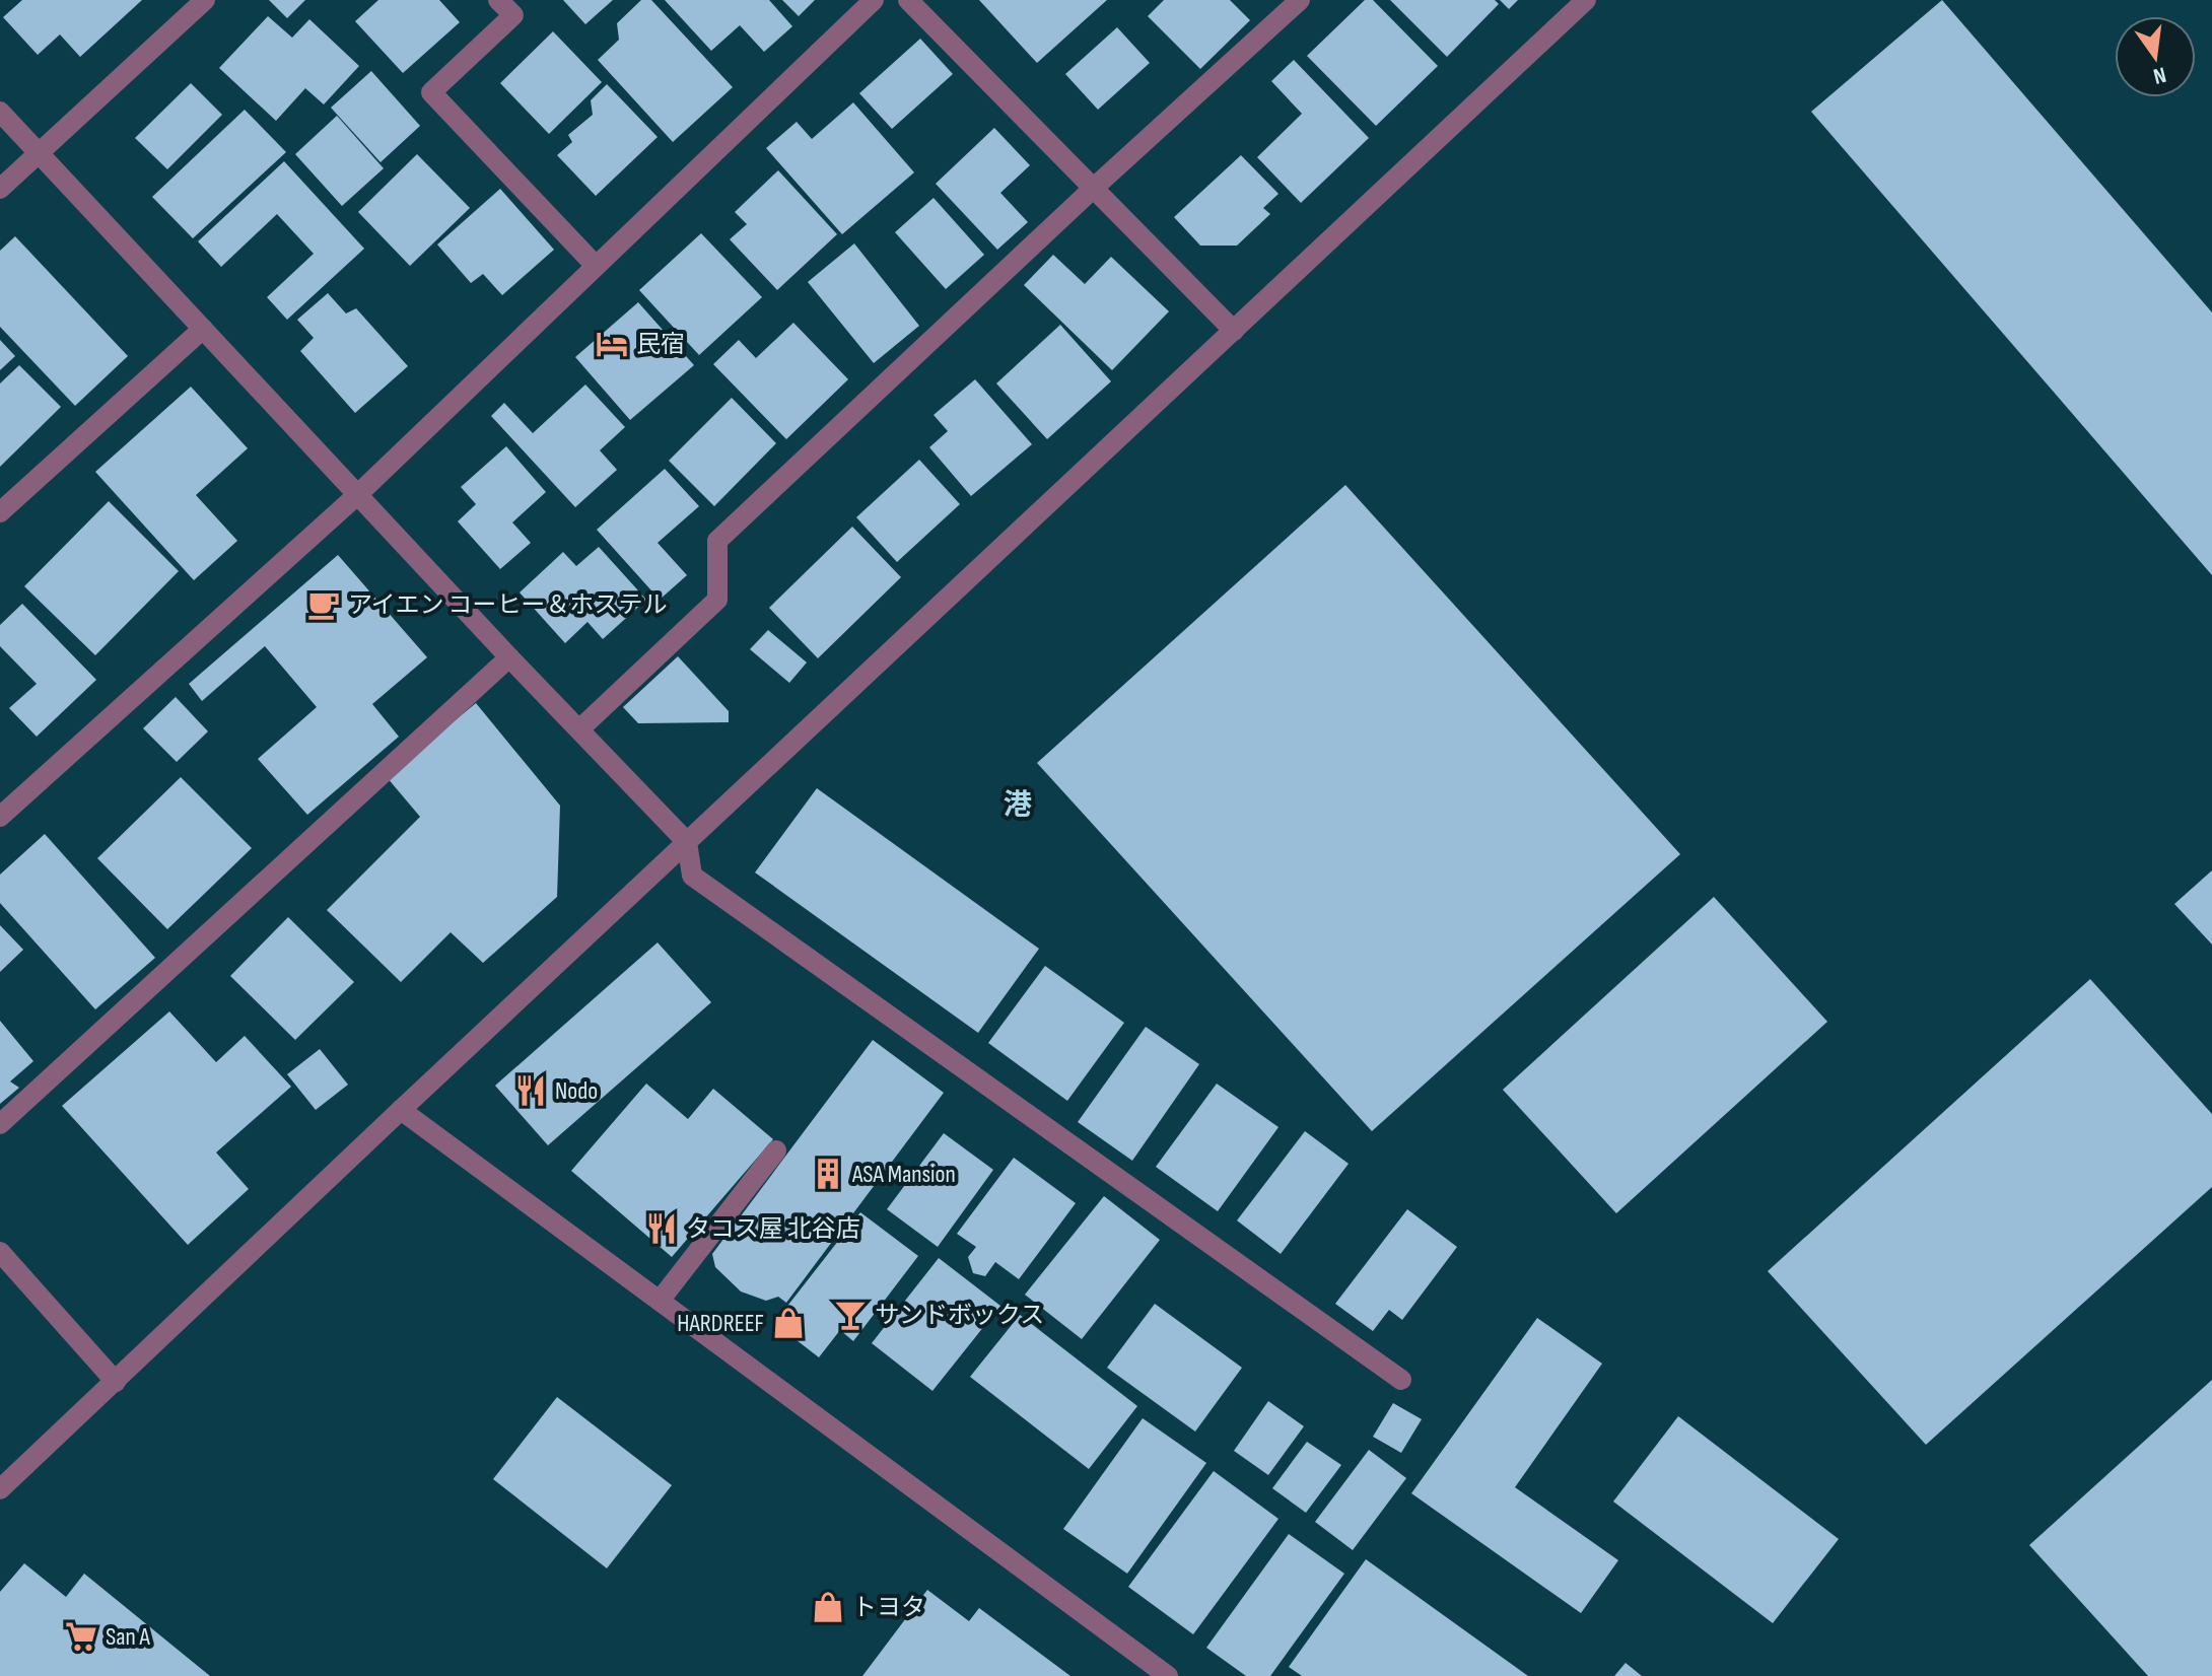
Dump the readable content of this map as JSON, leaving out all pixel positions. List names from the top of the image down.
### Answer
{
  "districts": ["港"],
  "places": {
    "hotel": ["民宿"],
    "cafe": ["アイエン コーヒー＆ホステル"],
    "restaurant": ["Nodo", "タコス屋 北谷店"],
    "building": ["ASA Mansion"],
    "bar": ["サンドボックス"],
    "shop": ["HARDREEF", "トヨタ"],
    "supermarket": ["San A"]
  },
  "north": "bottom"
}
